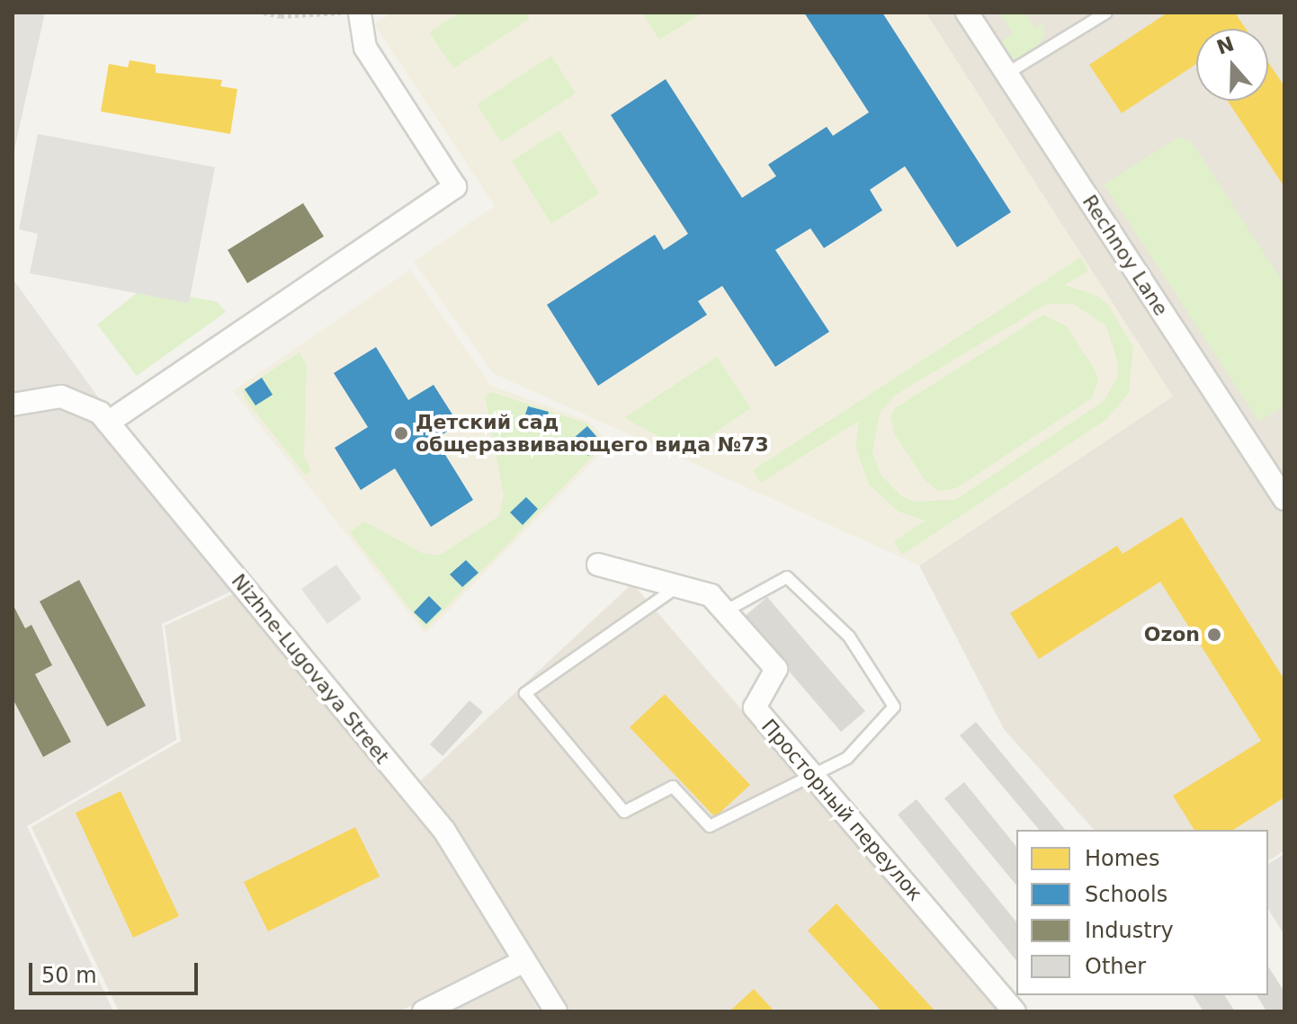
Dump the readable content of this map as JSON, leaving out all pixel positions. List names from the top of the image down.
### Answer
{
  "streets": {
    "street": ["Rechnoy Lane", "Nizhne-Lugovaya Street", "Просторный переулок"]
  },
  "places": ["Детский сад общеразвивающего вида №73", "Ozon"],
  "legend": [
    "Homes",
    "Schools",
    "Industry",
    "Other"
  ],
  "scale_bar": "50 m",
  "north": "top"
}
